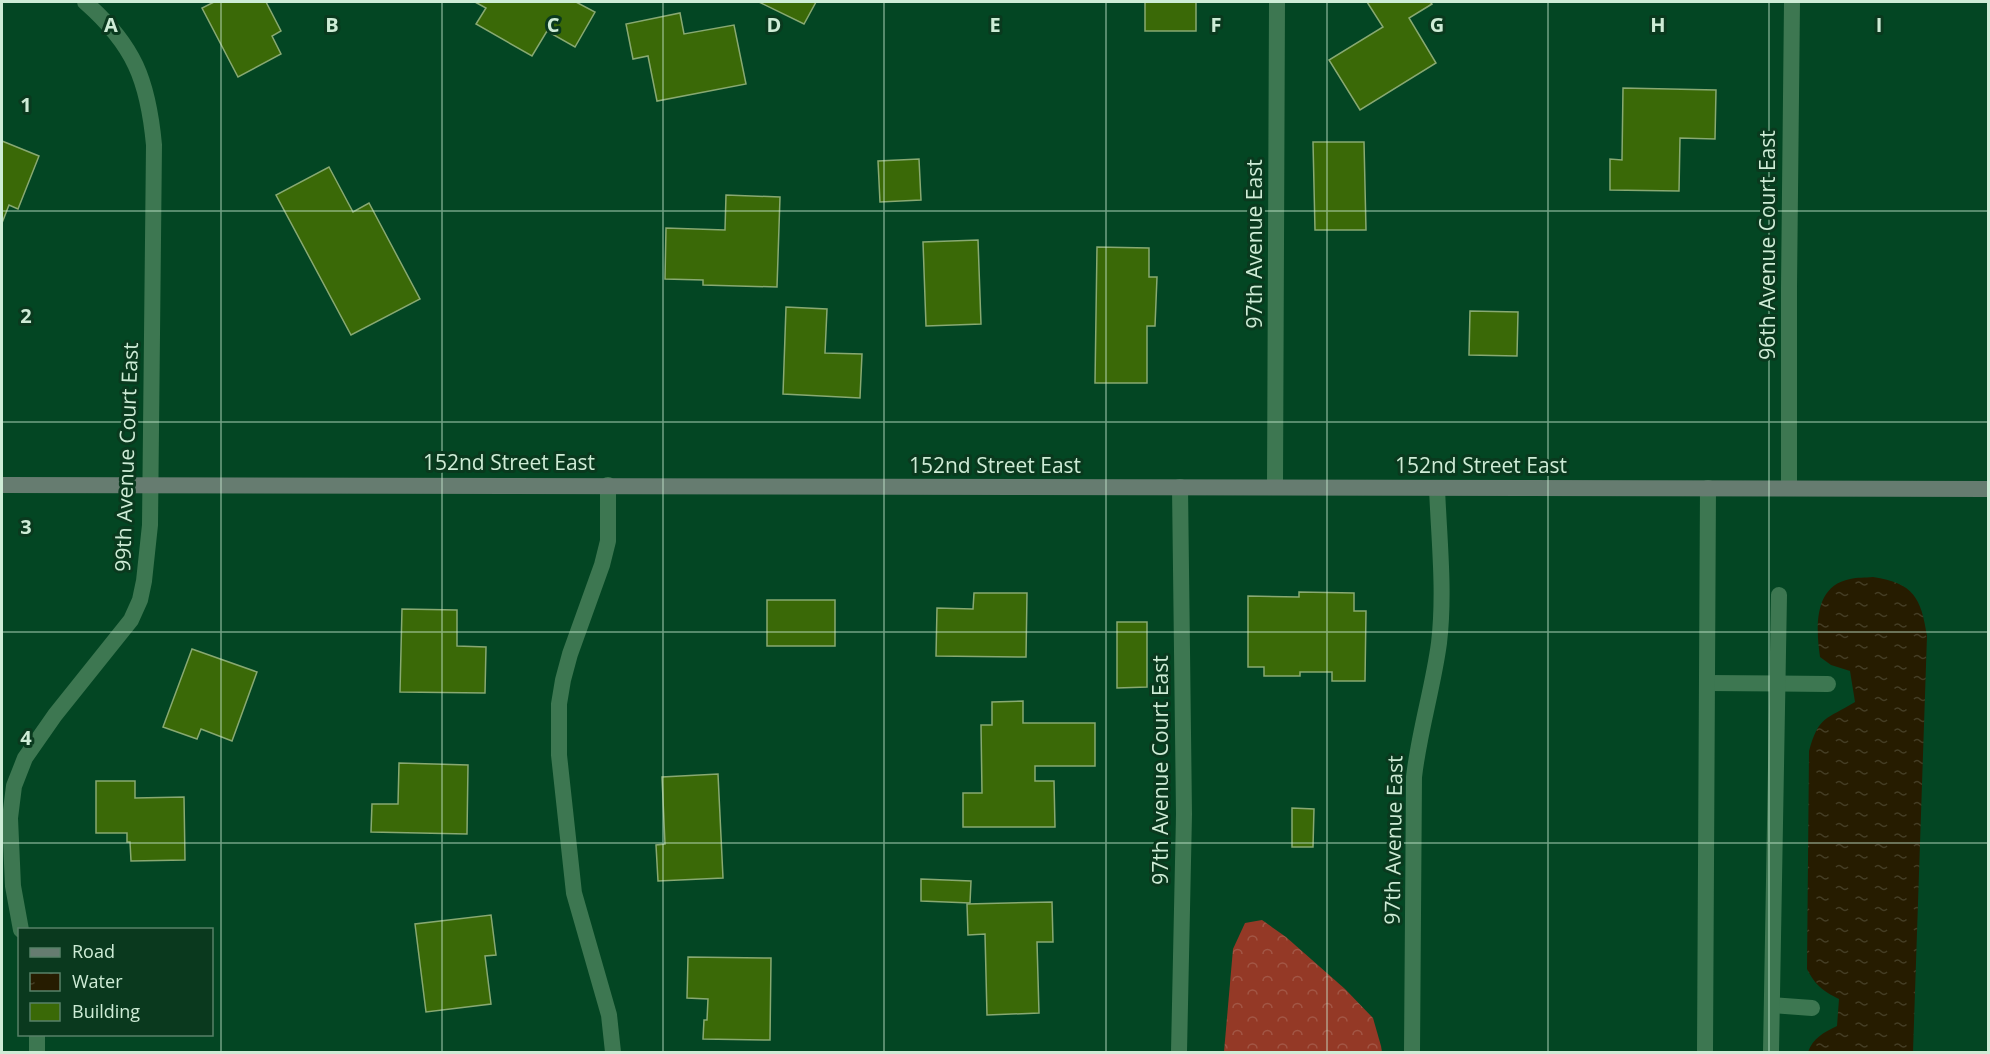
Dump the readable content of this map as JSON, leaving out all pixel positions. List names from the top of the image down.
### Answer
{
  "streets": {
    "main road": ["152nd Street East"],
    "street": [
      "97th Avenue East",
      "96th Avenue Court East",
      "99th Avenue Court East",
      "97th Avenue Court East"
    ]
  },
  "crossings": [
    ["97th Avenue East", "152nd Street East"],
    ["96th Avenue Court East", "152nd Street East"],
    ["99th Avenue Court East", "152nd Street East"],
    ["152nd Street East", "97th Avenue Court East"]
  ],
  "legend": ["Road", "Water", "Building"],
  "grid": {
    "columns": [
      "A",
      "B",
      "C",
      "D",
      "E",
      "F",
      "G",
      "H",
      "I"
    ],
    "rows": [
      "1",
      "2",
      "3",
      "4"
    ]
  }
}
